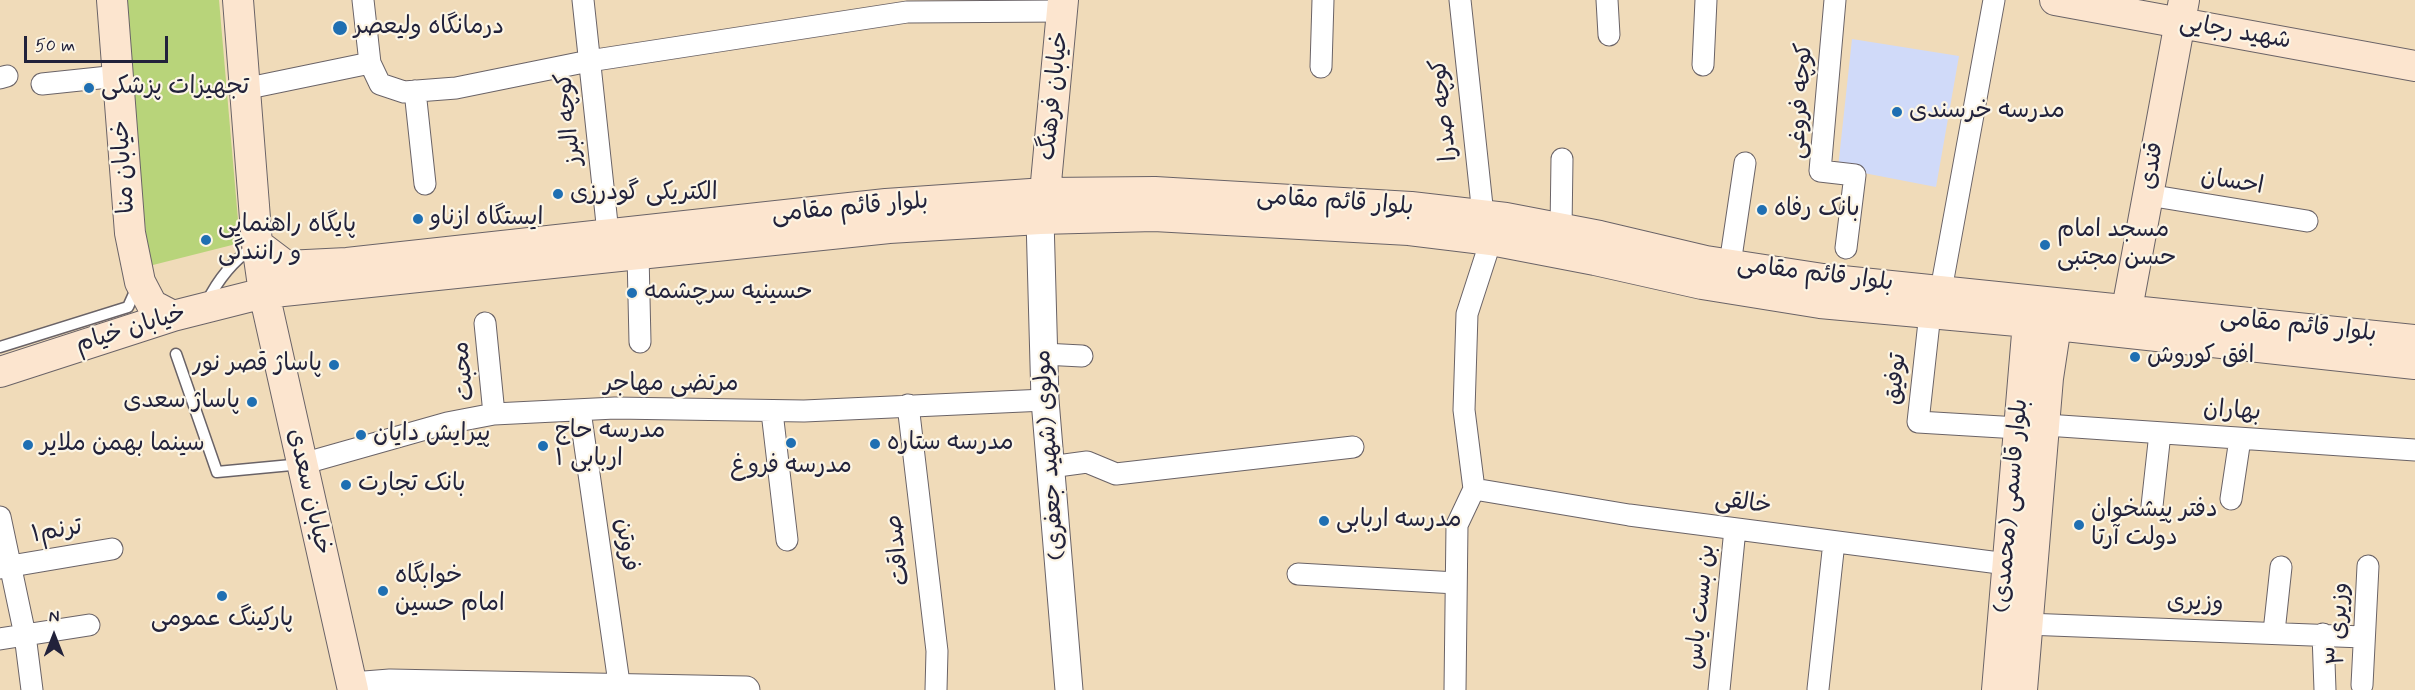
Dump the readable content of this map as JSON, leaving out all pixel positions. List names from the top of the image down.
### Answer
{
  "streets": {
    "main road": [
      "شهید رجایی",
      "خیابان فرهنگ",
      "قندی",
      "خیابان منا",
      "بلوار قائم مقامی",
      "خیابان خیام",
      "خیابان سعدی",
      "بلوار قاسمی (محمدی)"
    ],
    "street": [
      "کوچه فروغی",
      "کوچه صدرا",
      "کوچه البرز",
      "احسان",
      "محبت",
      "توفیق",
      "مرتضی مهاجر",
      "بهاران",
      "مولوی (شهید جعفری)",
      "خالقی",
      "ترنم۱",
      "فروتن",
      "صداقت",
      "وزیری",
      "بن بست یاس",
      "وزیری ۳"
    ]
  },
  "crossings": [
    ["شهید رجایی", "قندی"],
    ["خیابان فرهنگ", "بلوار قائم مقامی"],
    ["خیابان فرهنگ", "مولوی (شهید جعفری)"],
    ["کوچه صدرا", "بلوار قائم مقامی"],
    ["کوچه البرز", "بلوار قائم مقامی"],
    ["قندی", "احسان"],
    ["قندی", "بلوار قائم مقامی"],
    ["خیابان منا", "خیابان خیام"],
    ["بلوار قائم مقامی", "خیابان خیام"],
    ["بلوار قائم مقامی", "توفیق"],
    ["بلوار قائم مقامی", "مولوی (شهید جعفری)"],
    ["بلوار قائم مقامی", "خیابان سعدی"],
    ["بلوار قائم مقامی", "بلوار قاسمی (محمدی)"],
    ["خیابان خیام", "خیابان سعدی"],
    ["محبت", "مرتضی مهاجر"],
    ["توفیق", "بهاران"],
    ["توفیق", "بلوار قاسمی (محمدی)"],
    ["مرتضی مهاجر", "مولوی (شهید جعفری)"],
    ["مرتضی مهاجر", "خیابان سعدی"],
    ["مرتضی مهاجر", "فروتن"],
    ["مرتضی مهاجر", "صداقت"],
    ["بهاران", "بلوار قاسمی (محمدی)"],
    ["خالقی", "بلوار قاسمی (محمدی)"],
    ["خالقی", "بن بست یاس"],
    ["وزیری", "وزیری ۳"]
  ],
  "places": [
    "درمانگاه ولیعصر",
    "تجهیزات پزشکی",
    "مدرسه خرسندی",
    "الکتریکی گودرزی",
    "بانک رفاه",
    "ایستگاه ازناو",
    "پایگاه راهنمایی و رانندگی",
    "مسجد امام حسن مجتبی",
    "حسینیه سرچشمه",
    "افق کوروش",
    "پاساژ قصر نور",
    "پاساژ سعدی",
    "پیرایش دایان",
    "مدرسه فروغ",
    "مدرسه ستاره",
    "سینما بهمن ملایر",
    "مدرسه حاج اربابی ۱",
    "بانک تجارت",
    "مدرسه اربابی",
    "دفتر پیشخوان دولت آرتا",
    "خوابگاه امام حسین",
    "پارکینگ عمومی"
  ],
  "scale_bar": "50 m",
  "north": "top"
}
